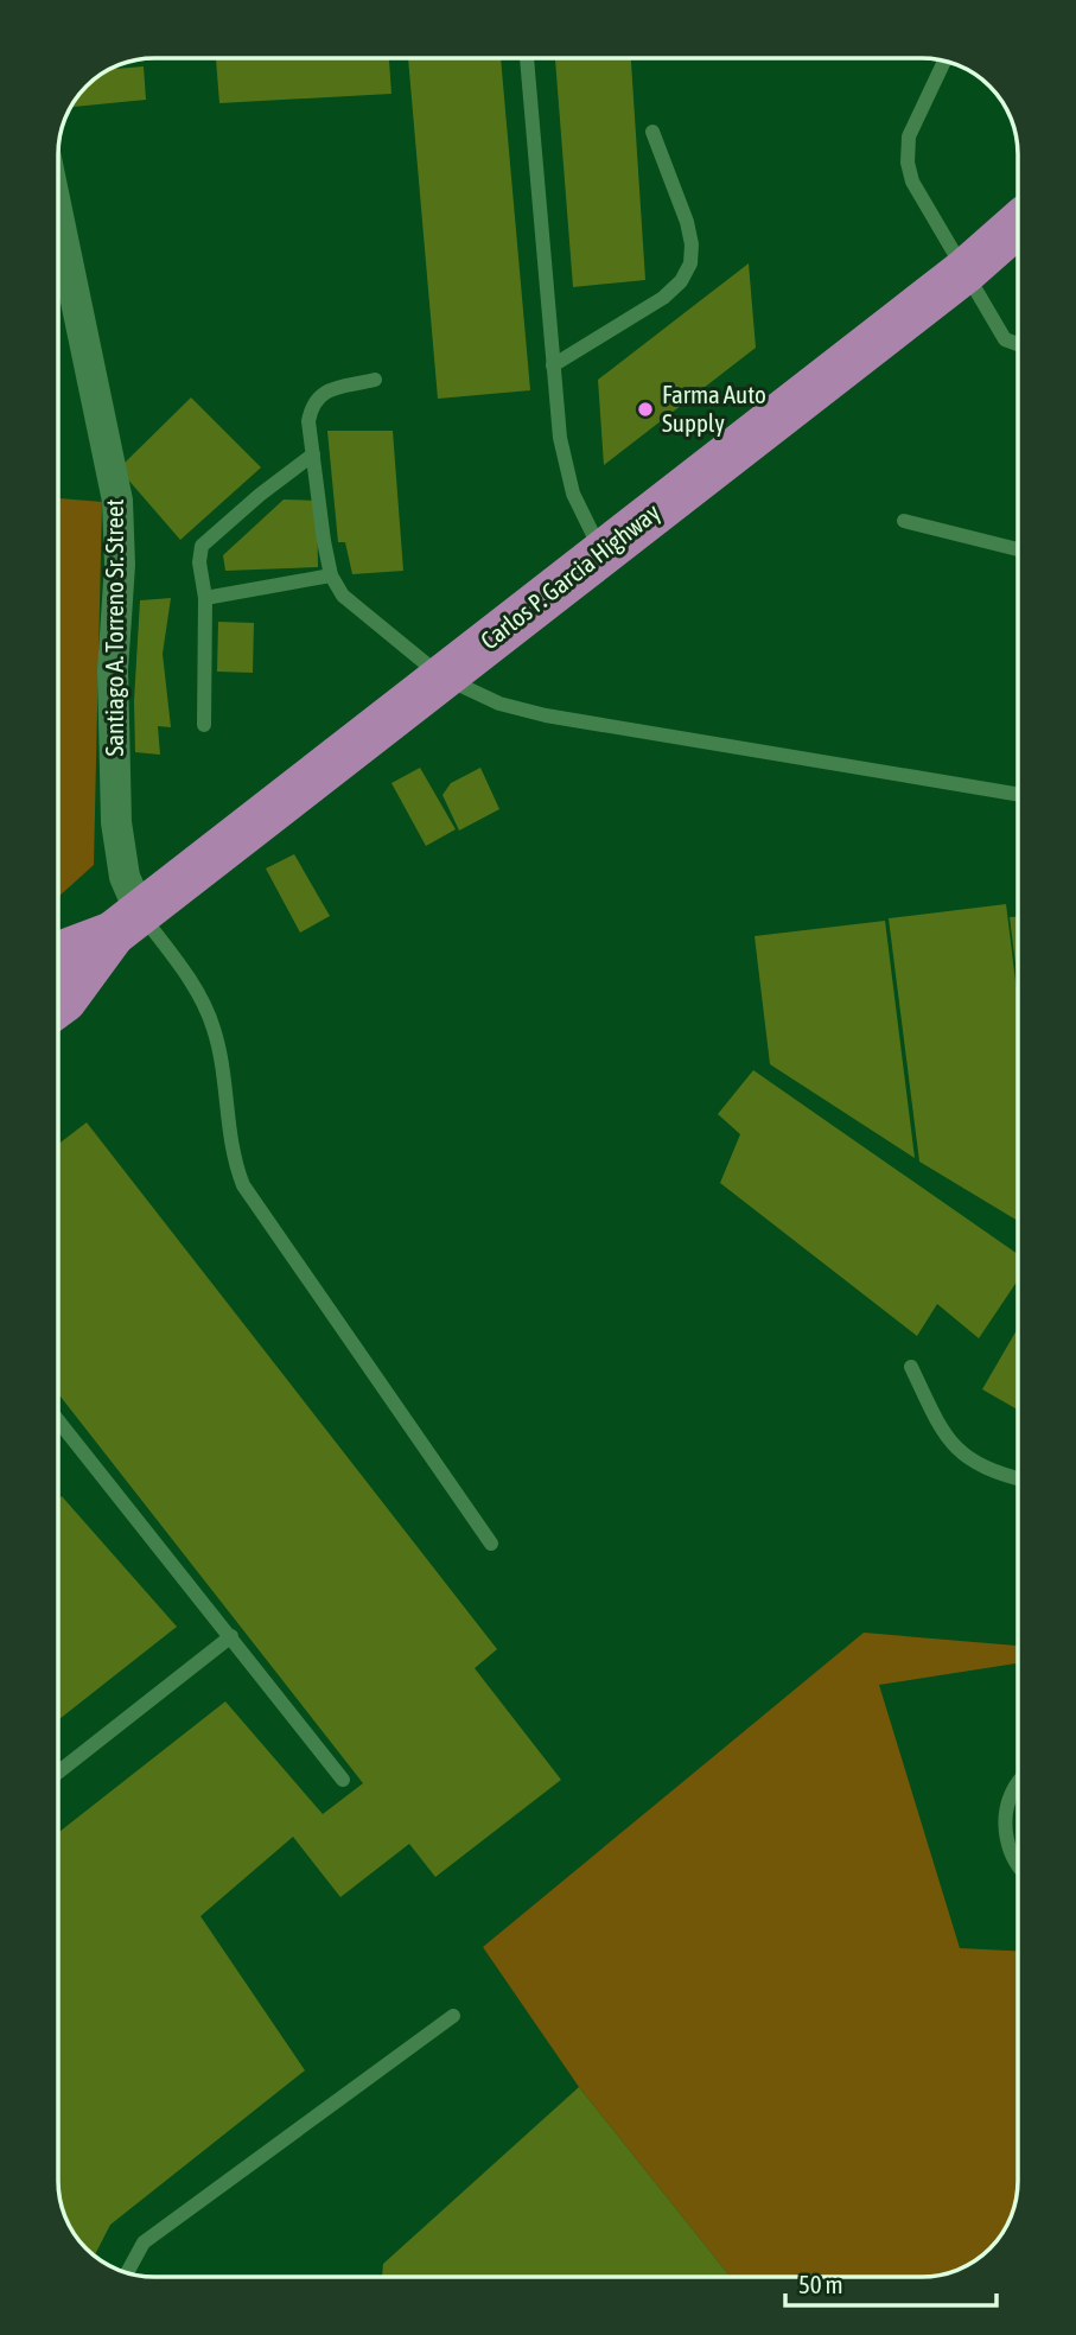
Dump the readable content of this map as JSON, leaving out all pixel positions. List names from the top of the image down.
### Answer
{
  "streets": {
    "highway": ["Carlos P. Garcia Highway"],
    "street": ["Santiago A. Torreno Sr. Street"]
  },
  "crossings": [
    ["Carlos P. Garcia Highway", "Santiago A. Torreno Sr. Street"]
  ],
  "places": ["Farma Auto Supply"],
  "scale_bar": "50 m"
}
